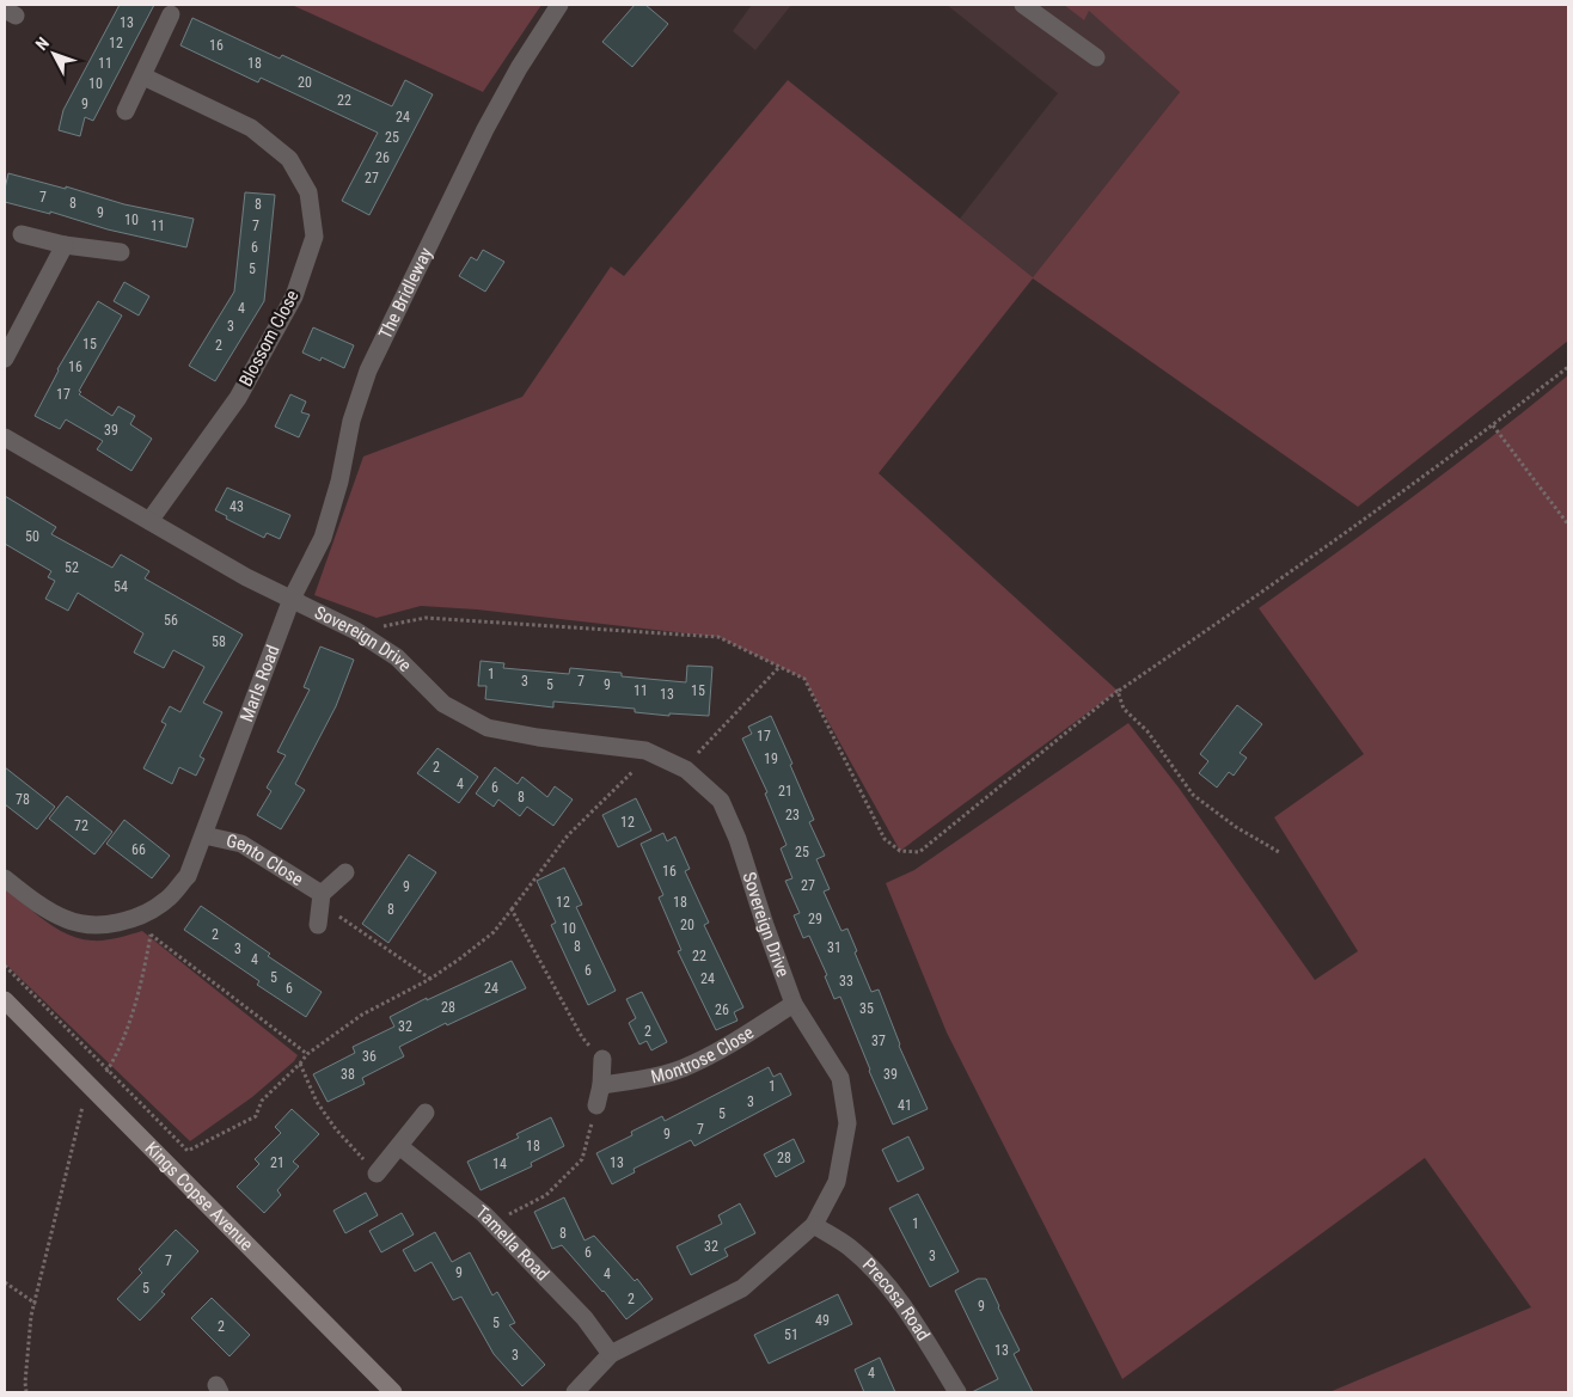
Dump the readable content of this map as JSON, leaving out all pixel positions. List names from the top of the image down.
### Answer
{
  "streets": {
    "street": [
      "The Bridleway",
      "Blossom Close",
      "Sovereign Drive",
      "Marls Road",
      "Gento Close",
      "Montrose Close",
      "Kings Copse Avenue",
      "Tamella Road",
      "Precosa Road"
    ]
  },
  "crossings": [
    ["The Bridleway", "Sovereign Drive"],
    ["The Bridleway", "Marls Road"],
    ["Sovereign Drive", "Marls Road"],
    ["Sovereign Drive", "Montrose Close"],
    ["Sovereign Drive", "Tamella Road"],
    ["Sovereign Drive", "Precosa Road"],
    ["Marls Road", "Gento Close"]
  ],
  "house_numbers": [
    "13",
    "12",
    "16",
    "11",
    "18",
    "20",
    "10",
    "22",
    "9",
    "24",
    "25",
    "26",
    "27",
    "7",
    "8",
    "8",
    "9",
    "10",
    "11",
    "7",
    "6",
    "5",
    "4",
    "3",
    "15",
    "2",
    "16",
    "17",
    "39",
    "43",
    "50",
    "52",
    "54",
    "56",
    "58",
    "1",
    "3",
    "7",
    "5",
    "9",
    "11",
    "15",
    "13",
    "17",
    "19",
    "2",
    "4",
    "6",
    "21",
    "8",
    "78",
    "23",
    "12",
    "72",
    "66",
    "25",
    "16",
    "27",
    "9",
    "12",
    "18",
    "8",
    "29",
    "20",
    "10",
    "2",
    "8",
    "31",
    "3",
    "22",
    "4",
    "6",
    "5",
    "24",
    "33",
    "6",
    "24",
    "28",
    "35",
    "26",
    "32",
    "2",
    "37",
    "36",
    "38",
    "39",
    "1",
    "3",
    "41",
    "5",
    "7",
    "9",
    "18",
    "28",
    "21",
    "13",
    "14",
    "1",
    "8",
    "32",
    "6",
    "3",
    "7",
    "9",
    "4",
    "5",
    "2",
    "9",
    "49",
    "5",
    "2",
    "51",
    "13",
    "3",
    "4"
  ],
  "north": "top left"
}
